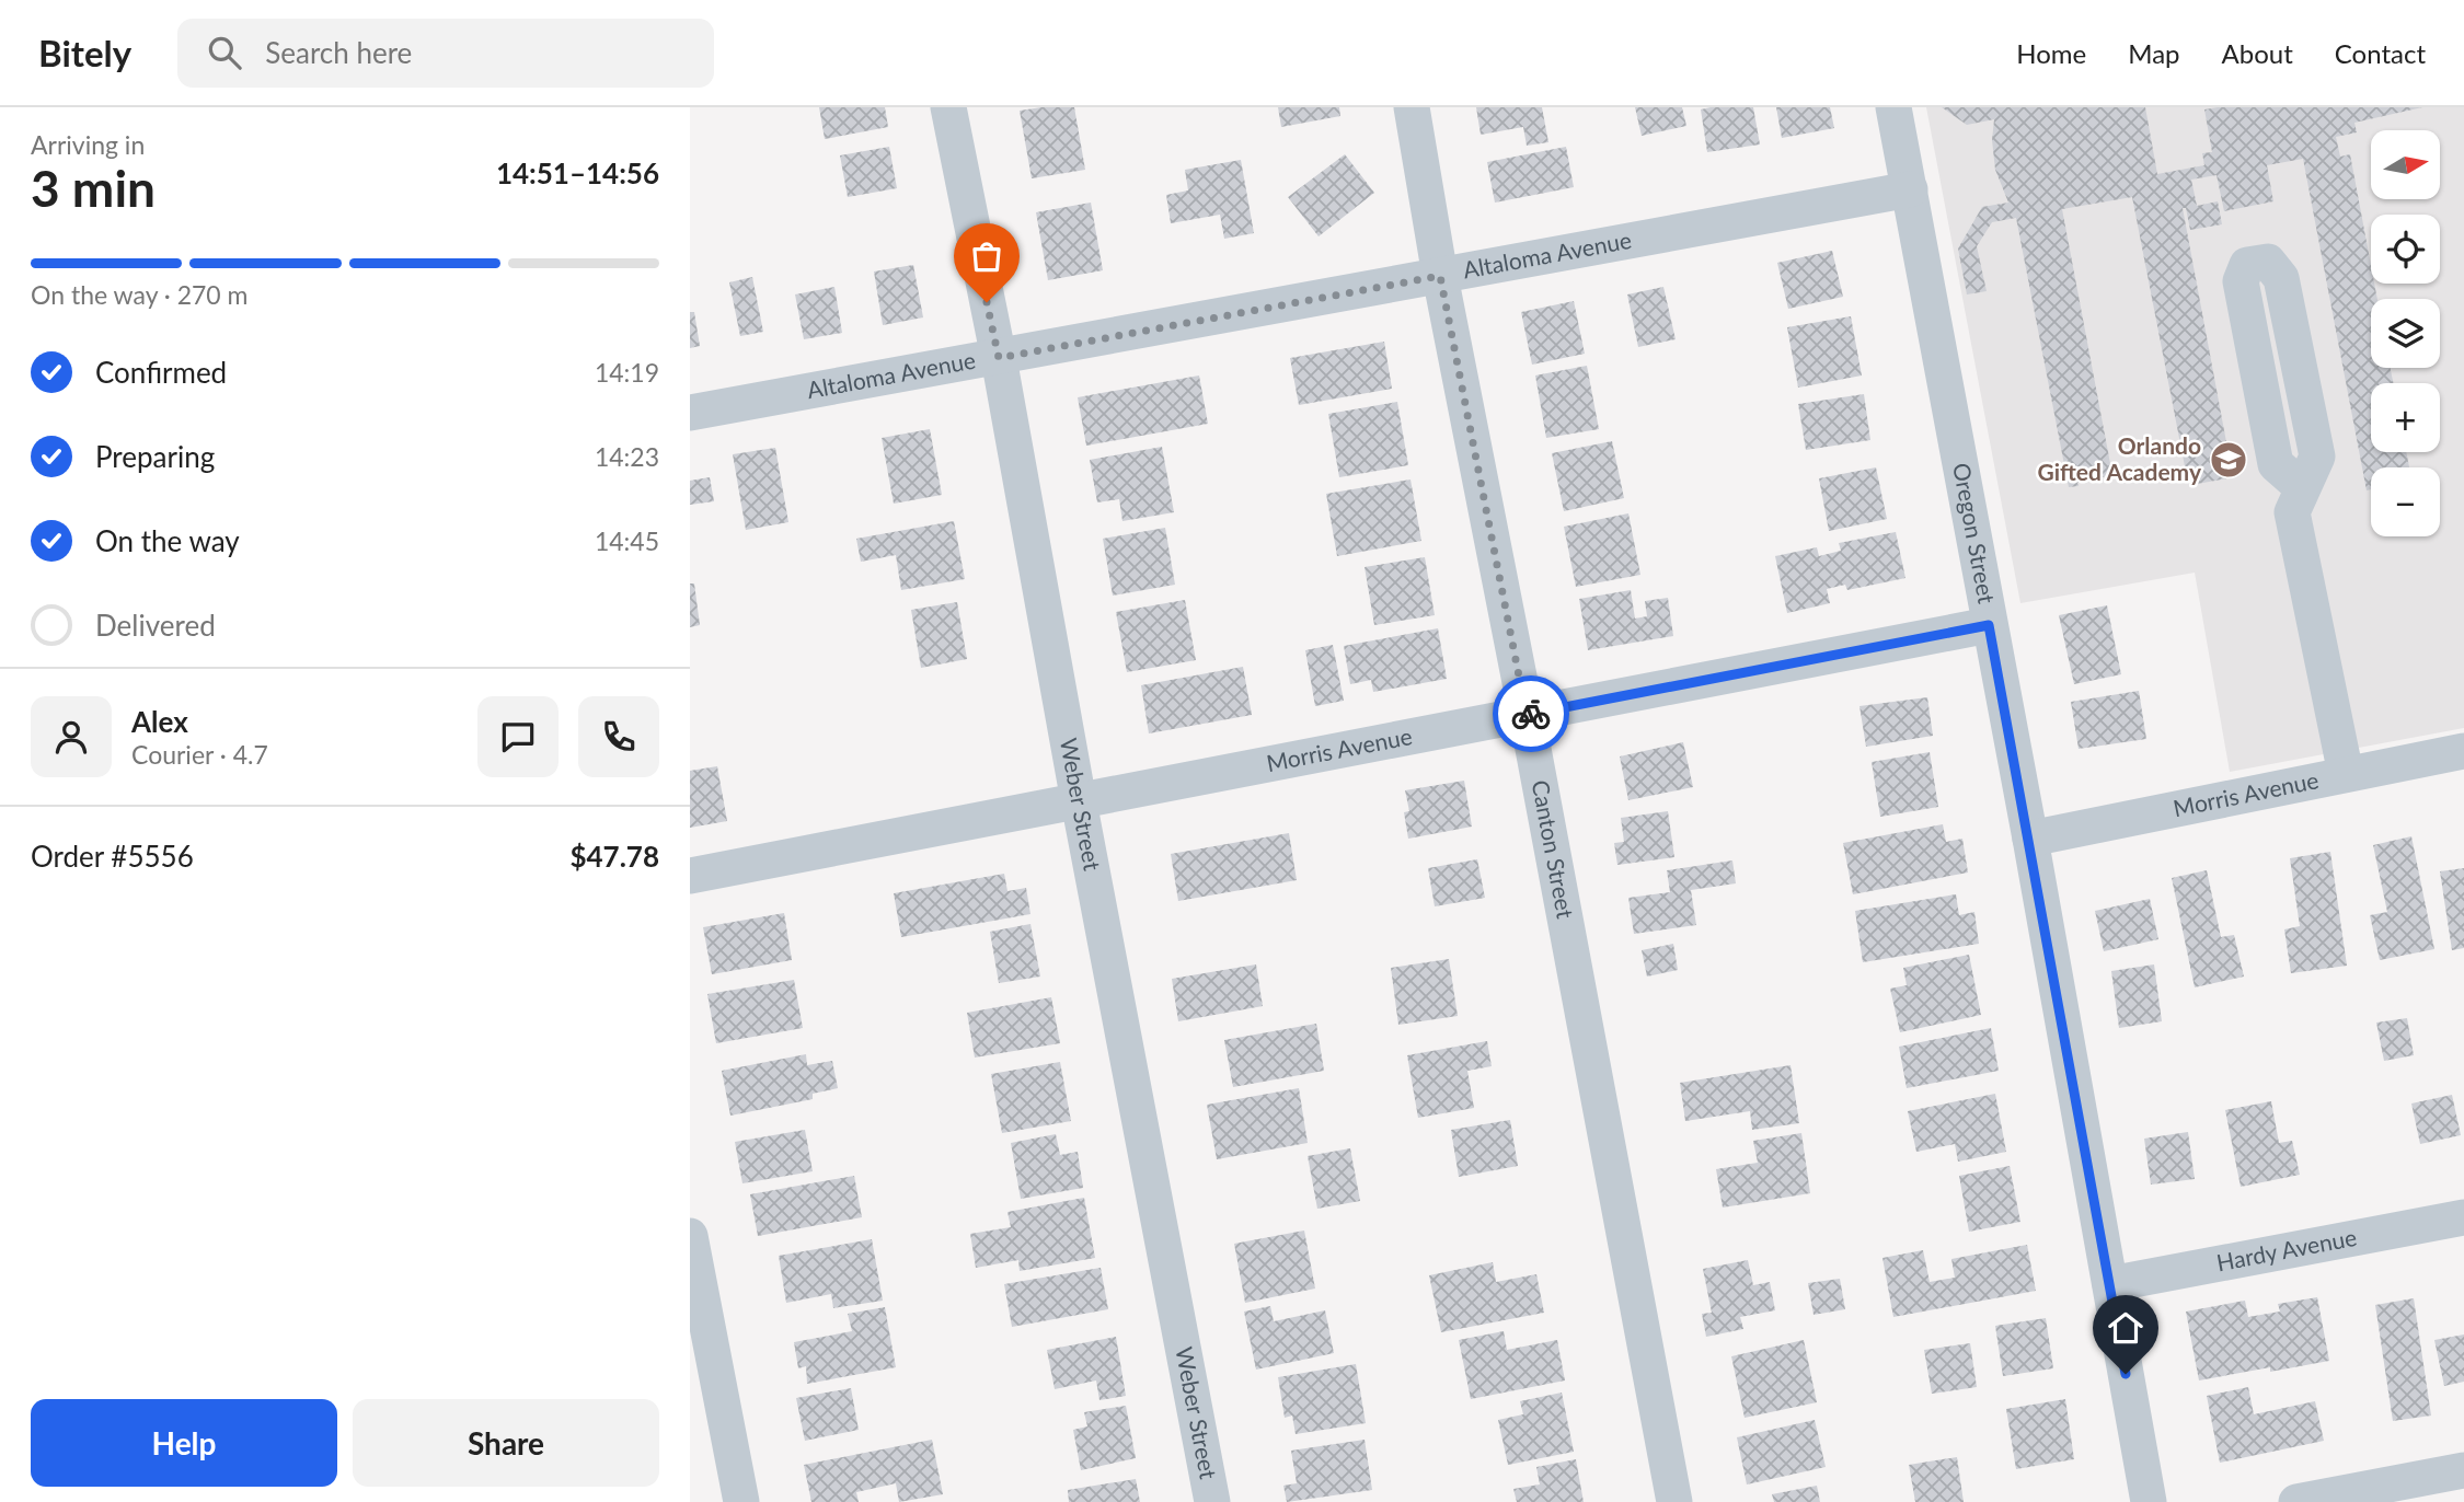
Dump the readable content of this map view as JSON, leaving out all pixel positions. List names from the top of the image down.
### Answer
{
  "streets": {
    "street": [
      "Altaloma Avenue",
      "Oregon Street",
      "Morris Avenue",
      "Weber Street",
      "Canton Street",
      "Hardy Avenue"
    ]
  },
  "crossings": [
    ["Altaloma Avenue", "Oregon Street"],
    ["Altaloma Avenue", "Weber Street"],
    ["Altaloma Avenue", "Canton Street"],
    ["Oregon Street", "Morris Avenue"],
    ["Oregon Street", "Hardy Avenue"],
    ["Morris Avenue", "Weber Street"],
    ["Morris Avenue", "Canton Street"]
  ],
  "places": {
    "school or university": ["Orlando Gifted Academy"]
  },
  "north": "right",
  "page": {
    "header": "Bitely",
    "search": "Search here",
    "nav": [
      "Home",
      "Map",
      "About",
      "Contact"
    ],
    "heading": ["3 min", "Arriving in", "14:51–14:56"],
    "panel": [
      "Alex",
      "Courier · 4.7",
      "Order #5556",
      "$47.78"
    ],
    "map_buttons": ["+", "−"],
    "bar": "On the way · 270 m",
    "list": [
      ["Confirmed", "14:19"],
      ["Preparing", "14:23"],
      ["On the way", "14:45"],
      "Delivered"
    ],
    "buttons": ["Help", "Share"]
  }
}
